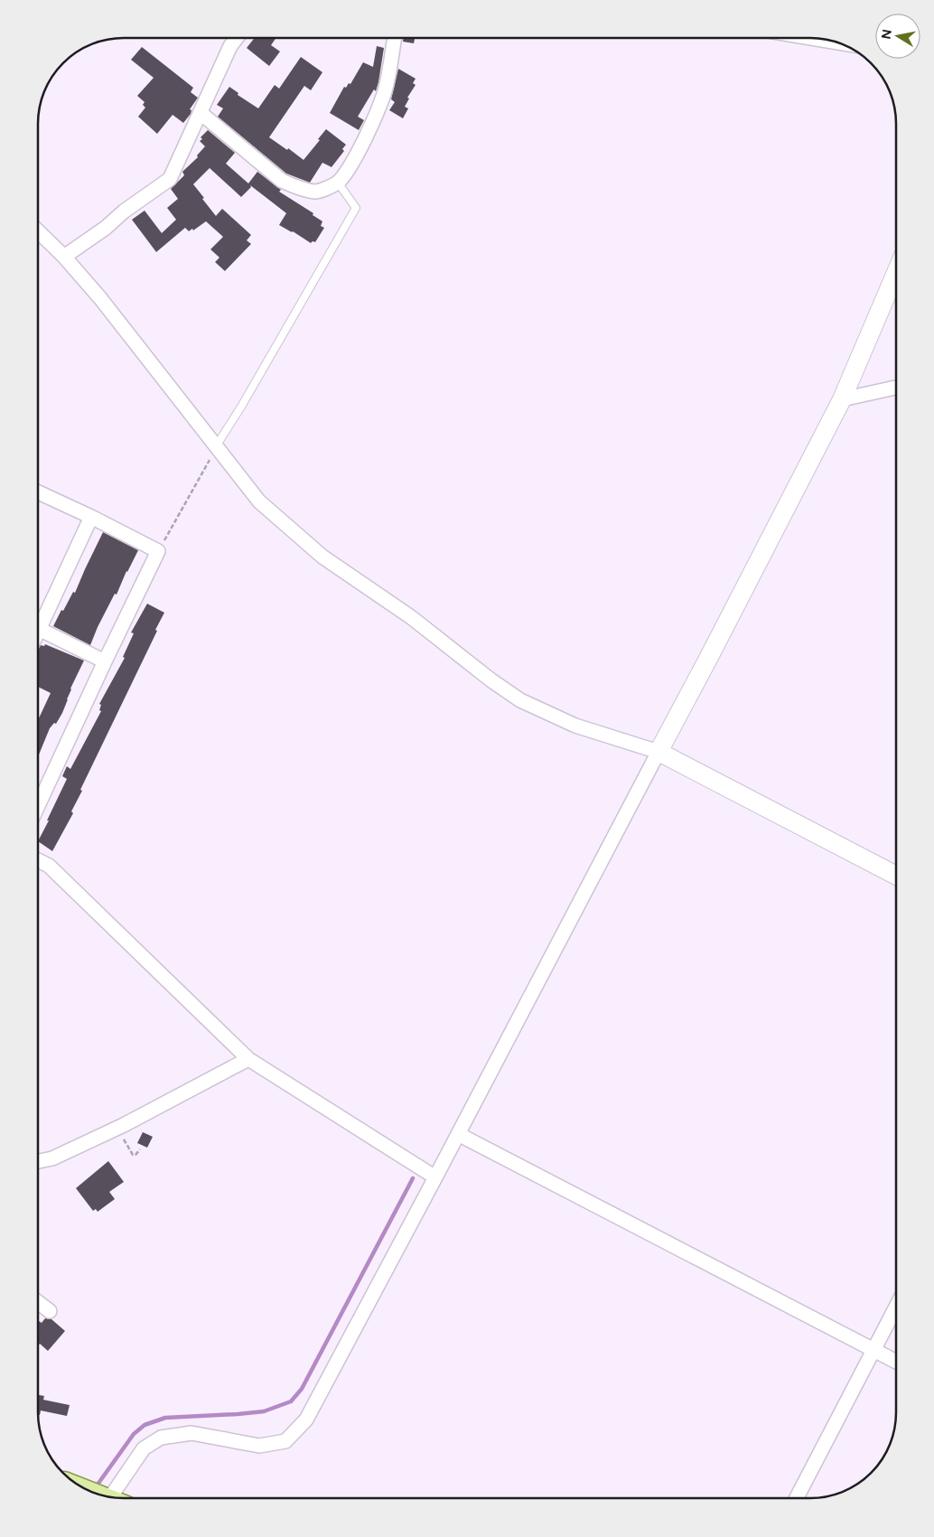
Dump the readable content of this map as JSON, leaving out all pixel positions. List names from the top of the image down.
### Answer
{
  "north": "left"
}
